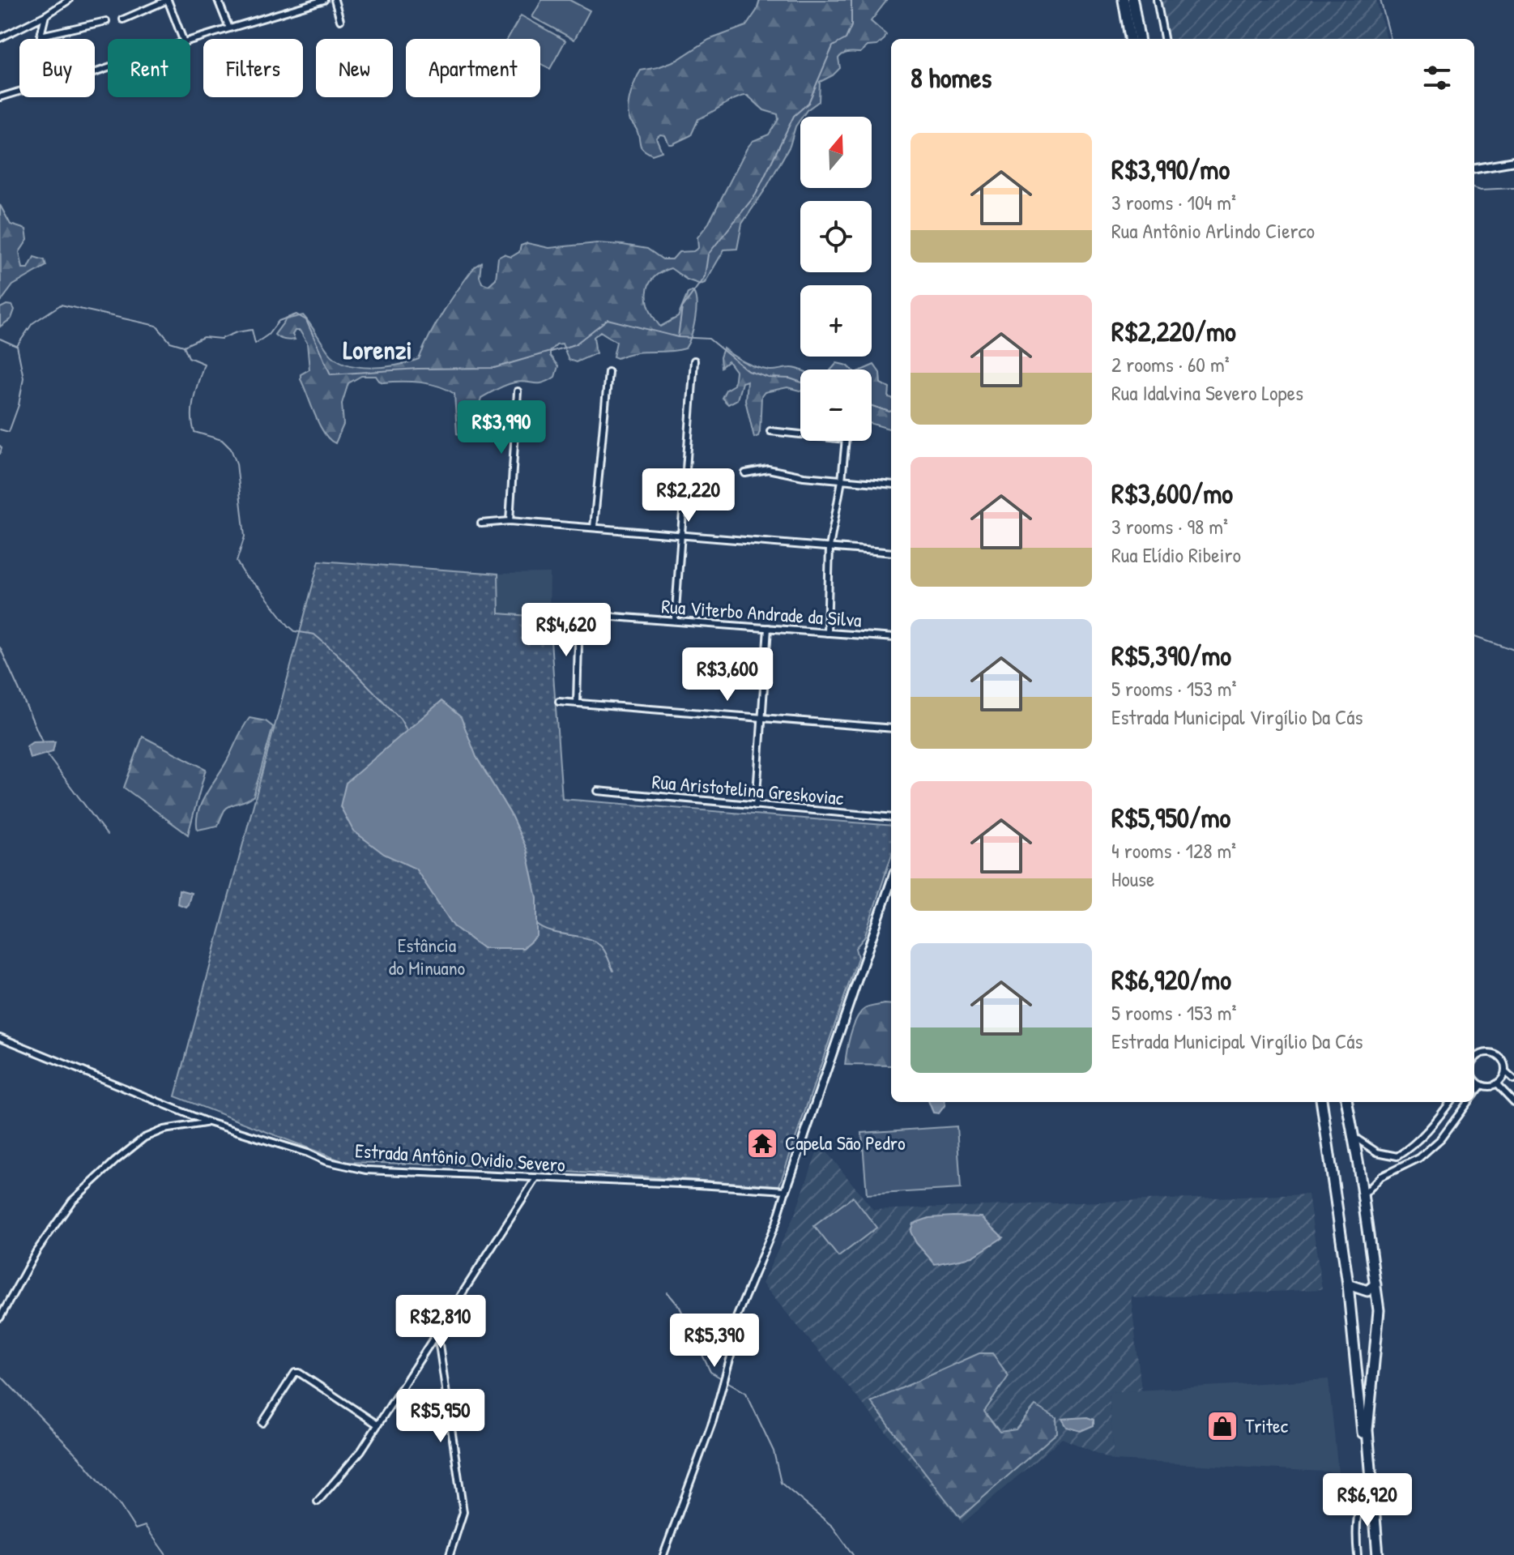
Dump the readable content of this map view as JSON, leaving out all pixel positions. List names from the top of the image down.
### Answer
{
  "streets": {
    "street": ["Rua Viterbo Andrade da Silva", "Rua Aristotelina Greskoviac", "Estrada Antônio Ovidio Severo"]
  },
  "districts": ["Lorenzi"],
  "parks": ["Estância do Minuano"],
  "places": {
    "temple": ["Capela São Pedro"],
    "shop": ["Tritec"]
  },
  "north": "top",
  "page": {
    "chip": [
      "Buy",
      "Rent",
      "Filters",
      "New",
      "Apartment"
    ],
    "heading": "8 homes",
    "map_buttons": ["+", "−"],
    "list": [
      {
        "name": "R$3,990/mo",
        "note": "3 rooms · 104 m² · Rua Antônio Arlindo Cierco"
      },
      {
        "name": "R$2,220/mo",
        "note": "2 rooms · 60 m² · Rua Idalvina Severo Lopes"
      },
      {
        "name": "R$3,600/mo",
        "note": "3 rooms · 98 m² · Rua Elídio Ribeiro"
      },
      {
        "name": "R$5,390/mo",
        "note": "5 rooms · 153 m² · Estrada Municipal Virgílio Da Cás"
      },
      {
        "name": "R$5,950/mo",
        "note": "4 rooms · 128 m² · House"
      },
      {
        "name": "R$6,920/mo",
        "note": "5 rooms · 153 m² · Estrada Municipal Virgílio Da Cás"
      }
    ],
    "price": [
      "R$3,990",
      "R$2,220",
      "R$4,620",
      "R$3,600",
      "R$2,810",
      "R$5,390",
      "R$5,950",
      "R$6,920"
    ]
  }
}
